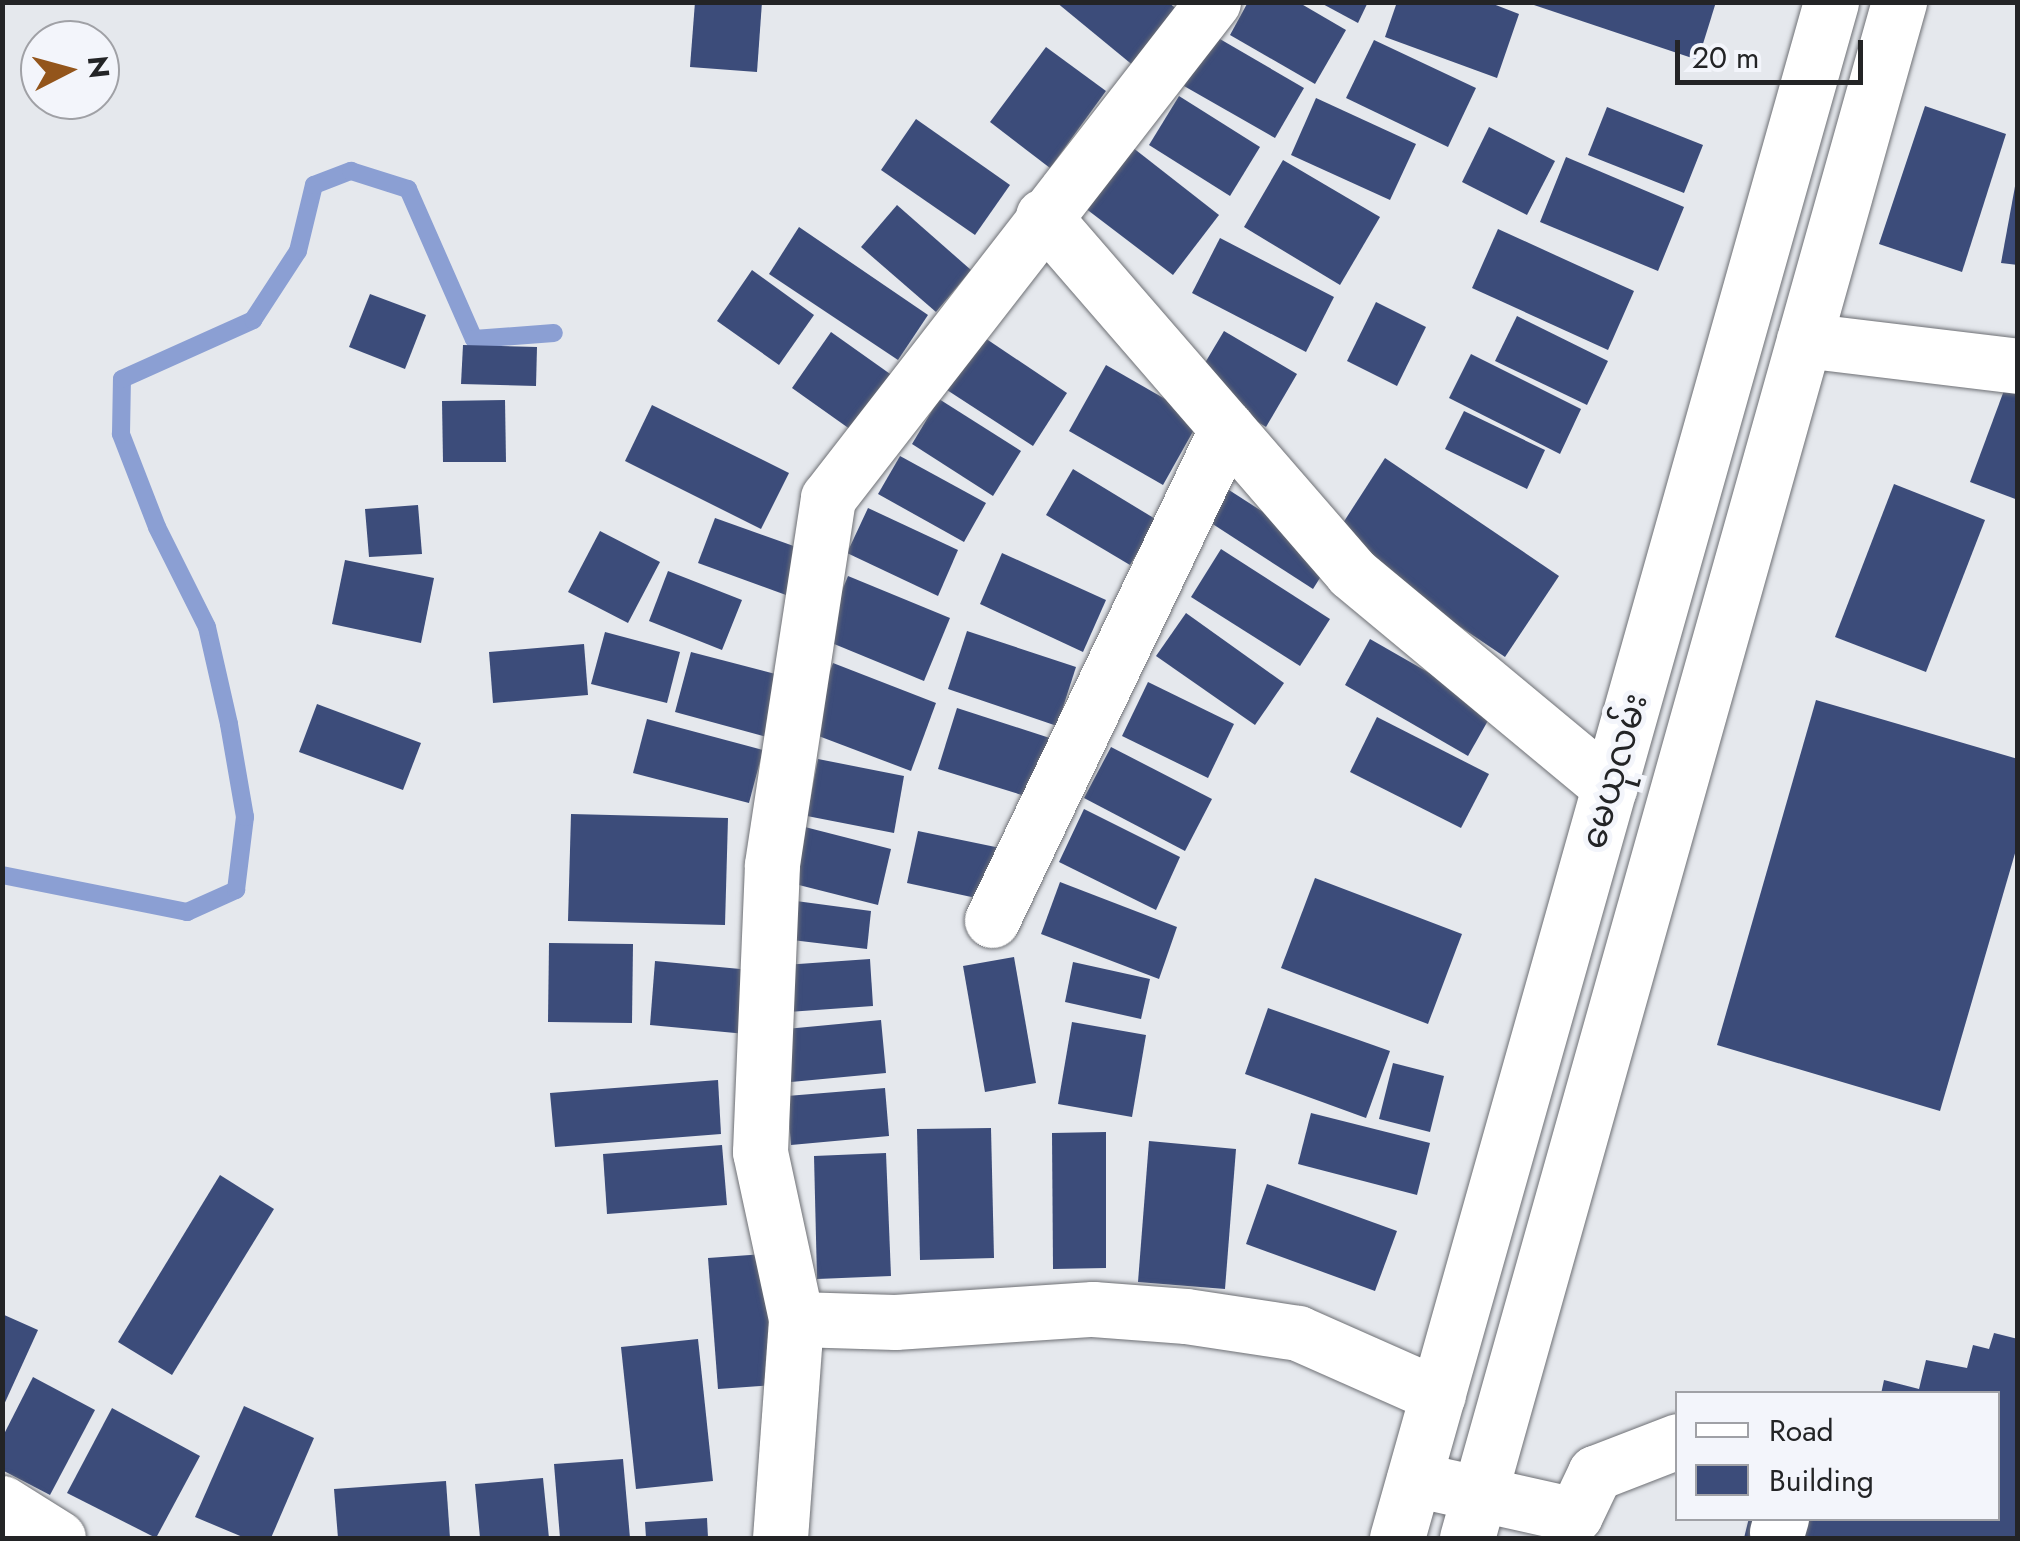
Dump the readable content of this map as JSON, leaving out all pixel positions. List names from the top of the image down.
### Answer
{
  "streets": {
    "street": ["မေယုလမ်း"]
  },
  "legend": ["Road", "Building"],
  "scale_bar": "20 m",
  "north": "right"
}
